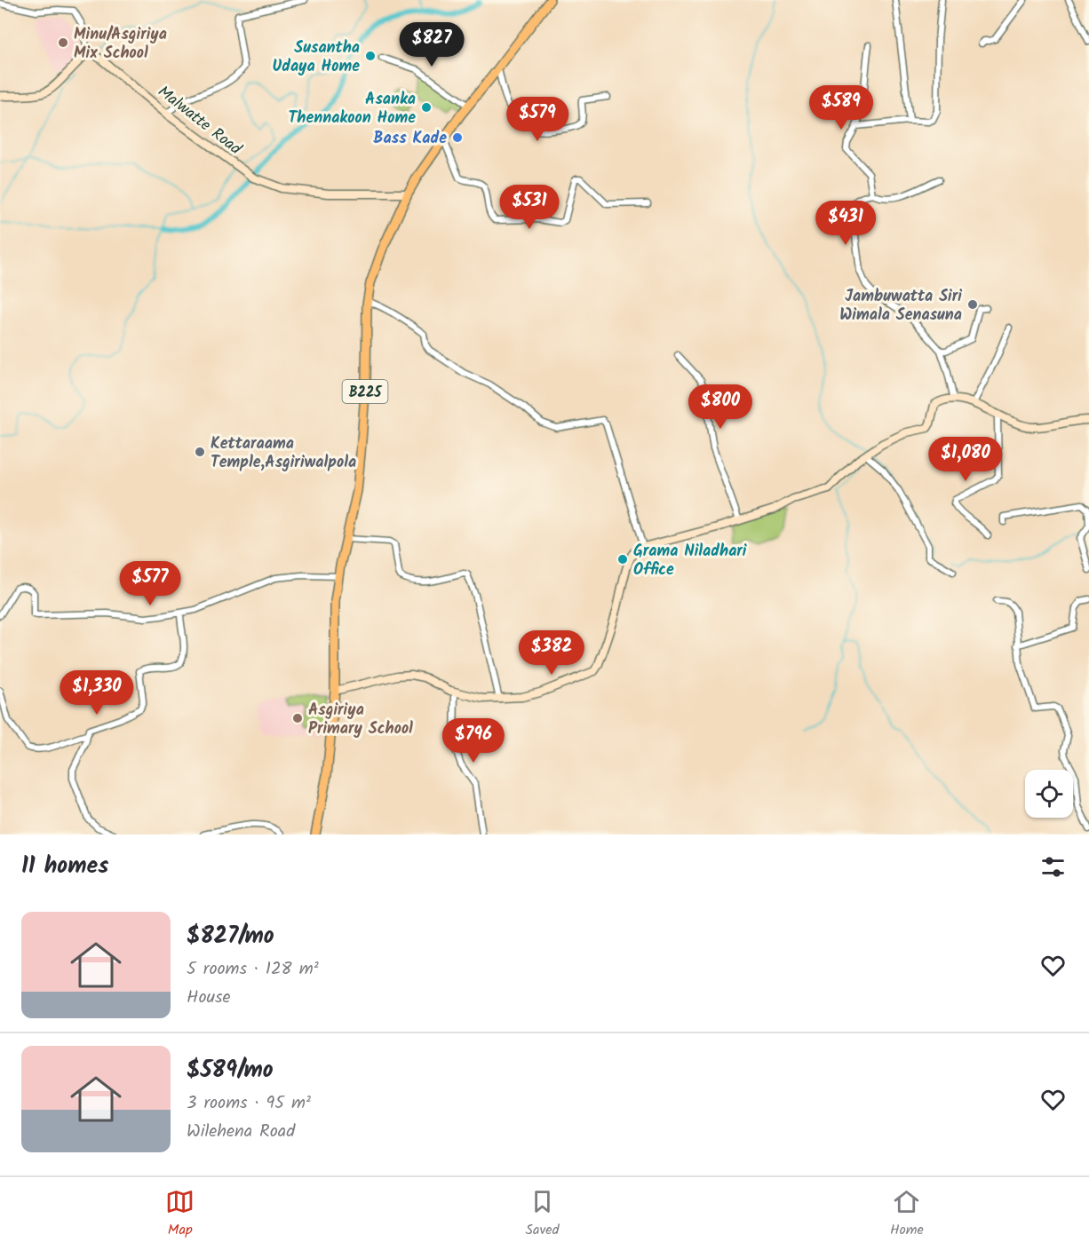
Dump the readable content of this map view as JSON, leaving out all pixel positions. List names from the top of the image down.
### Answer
{
  "streets": {
    "main road": ["B225"],
    "street": ["Malwatte Road"]
  },
  "crossings": [
    ["Malwatte Road", "B225"]
  ],
  "places": [
    "Minu/Asgiriya Mix School",
    "Susantha Udaya Home",
    "Asanka Thennakoon Home",
    "Bass Kade",
    "Jambuwatta Siri Wimala Senasuna",
    "Kettaraama Temple,Asgiriwalpola",
    "Grama Niladhari Office",
    "Asgiriya Primary School"
  ],
  "page": {
    "price": [
      "$827",
      "$589",
      "$579",
      "$531",
      "$431",
      "$800",
      "$1,080",
      "$577",
      "$382",
      "$1,330",
      "$796"
    ],
    "heading": "11 homes",
    "list": [
      {
        "name": "$827/mo",
        "note": "5 rooms · 128 m² · House"
      },
      {
        "name": "$589/mo",
        "note": "3 rooms · 95 m² · Wilehena Road"
      }
    ],
    "tabs": ["Map", "Saved", "Home"]
  }
}
